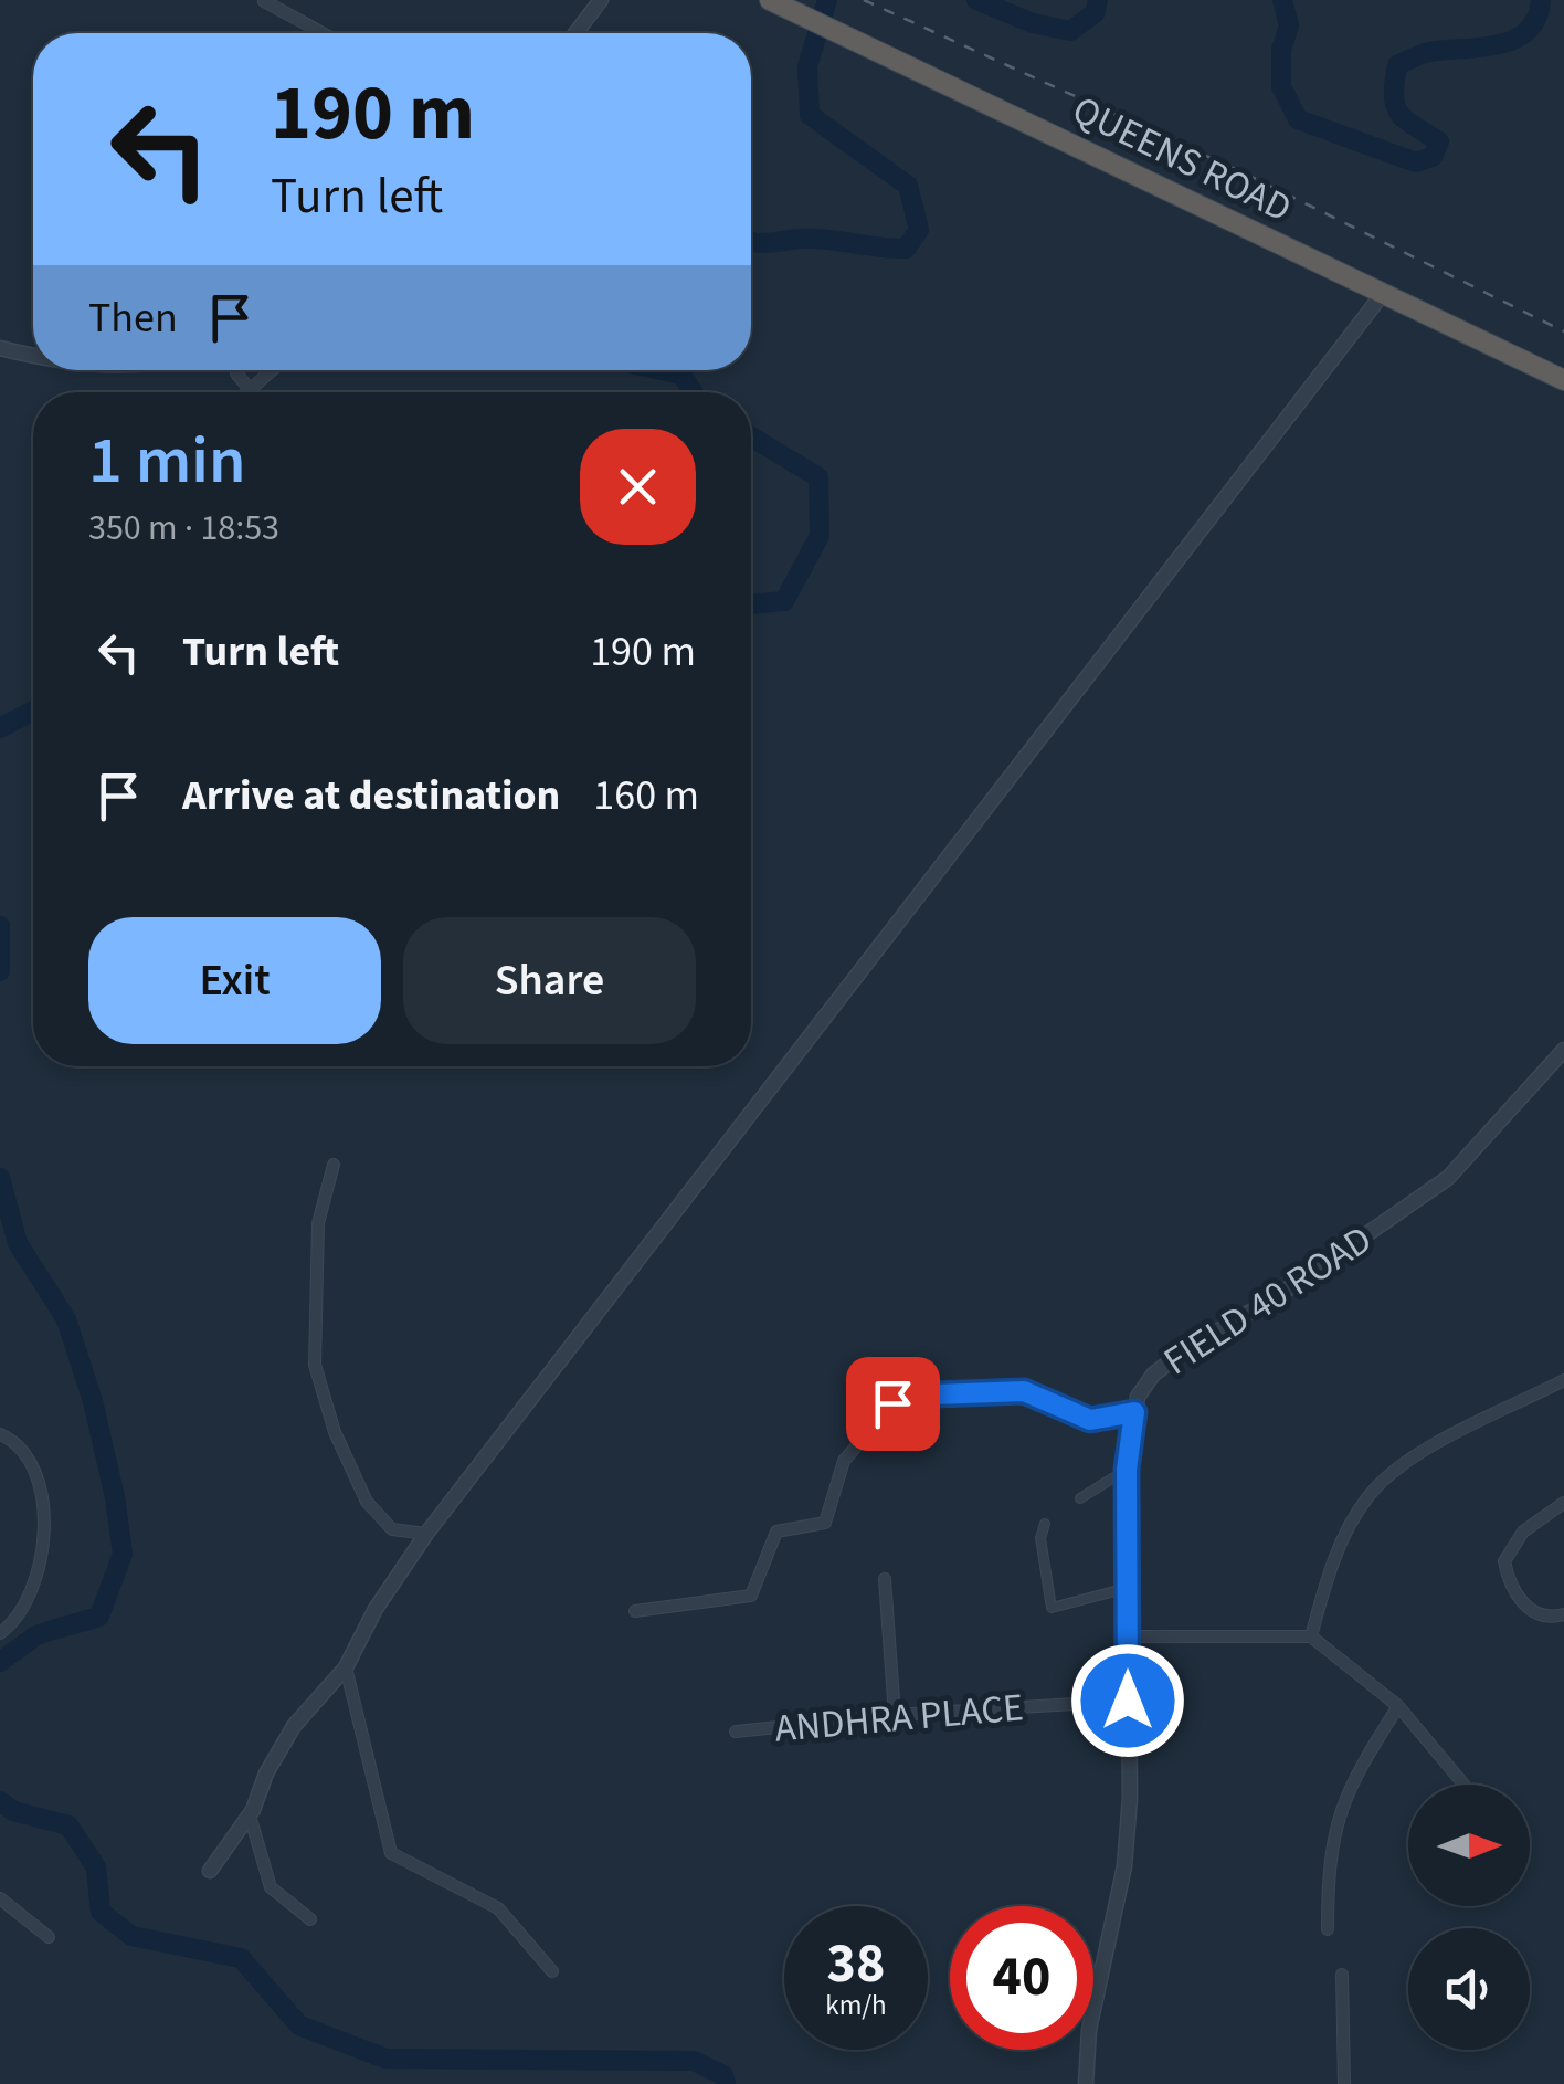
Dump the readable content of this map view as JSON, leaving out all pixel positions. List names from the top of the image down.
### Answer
{
  "streets": {
    "highway": ["QUEENS ROAD"],
    "street": ["FIELD 40 ROAD", "ANDHRA PLACE"]
  },
  "crossings": [
    ["FIELD 40 ROAD", "ANDHRA PLACE"]
  ],
  "north": "right",
  "page": {
    "turn": ["190 m", "Turn left"],
    "then": "Then",
    "heading": ["1 min", "350 m · 18:53"],
    "list": [
      {
        "name": "Turn left",
        "value": "190 m"
      },
      {
        "name": "Arrive at destination",
        "value": "160 m"
      }
    ],
    "buttons": ["Exit", "Share"],
    "speed": "38 km/h",
    "limit": "40"
  }
}
